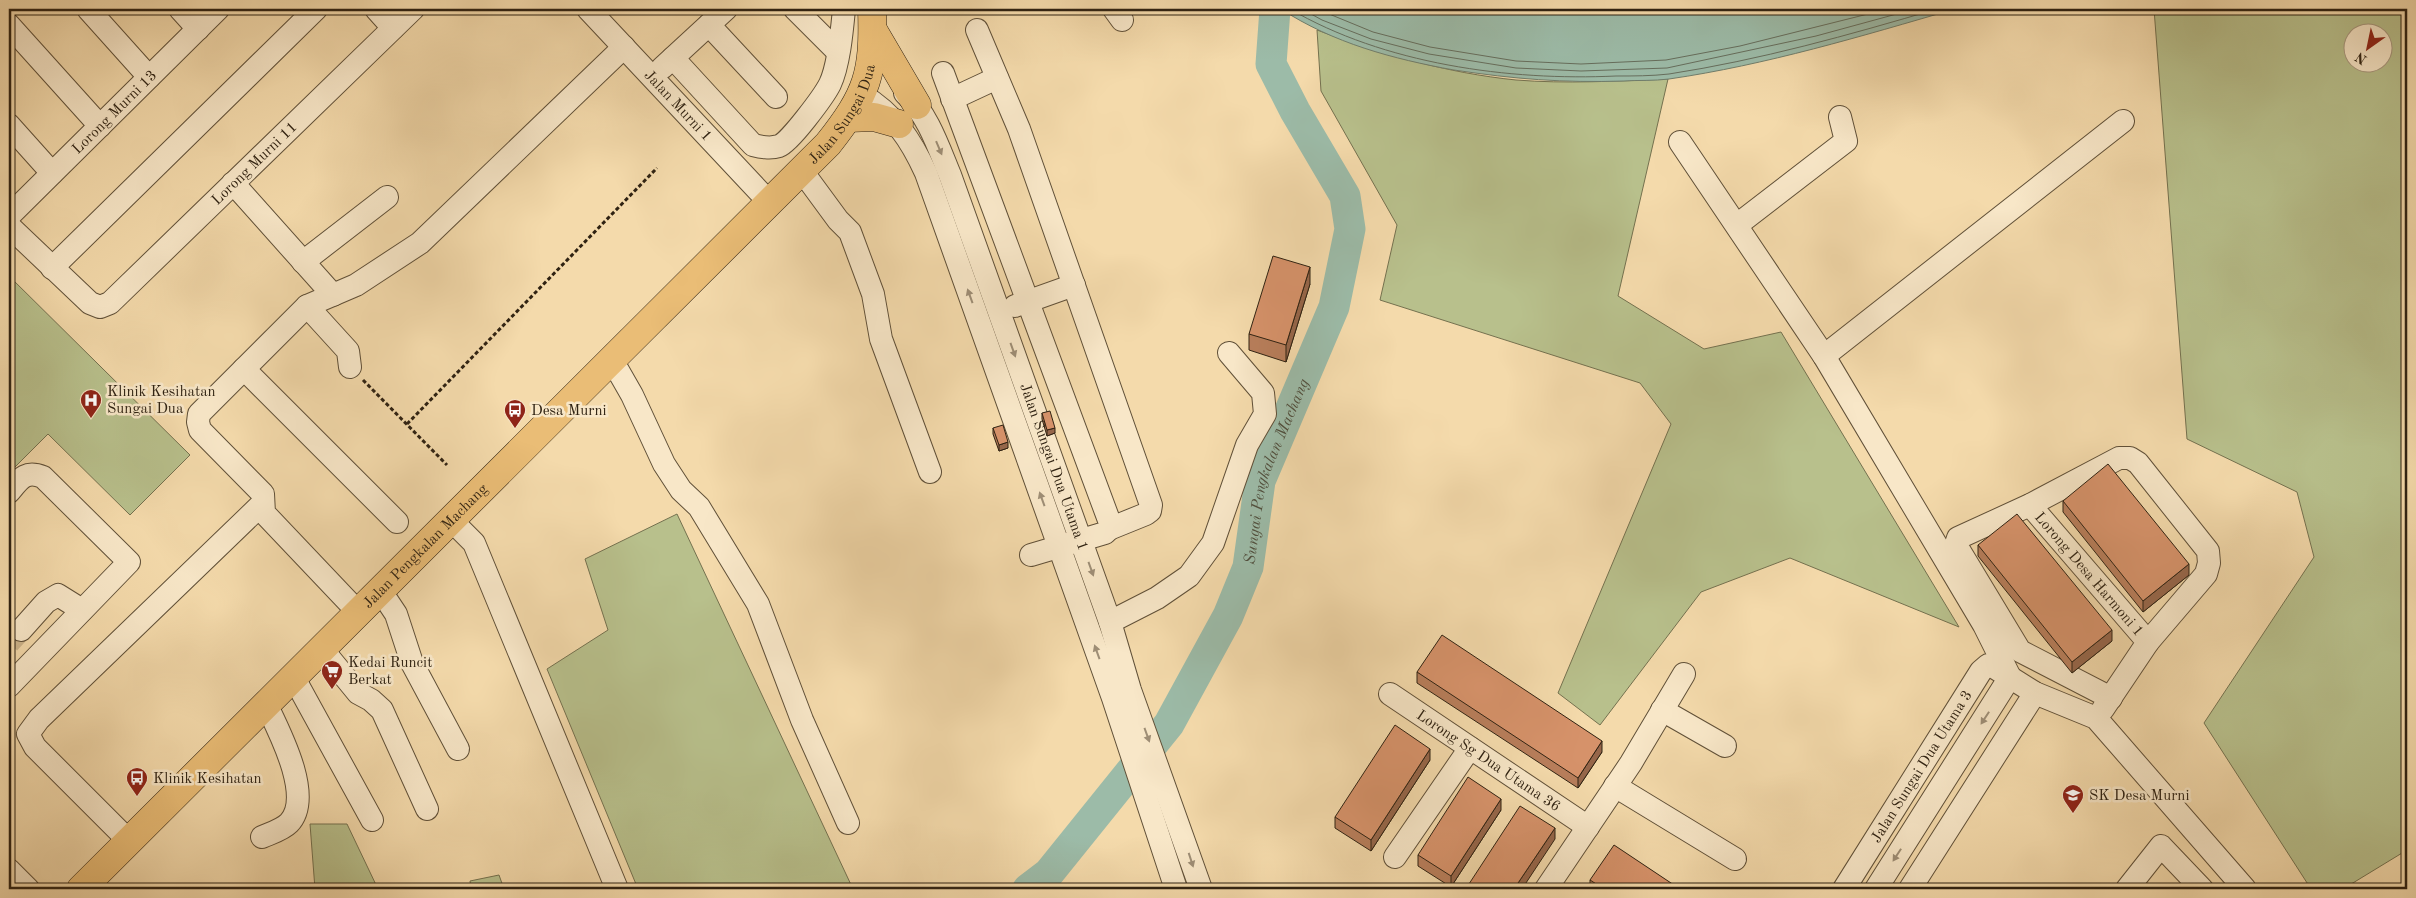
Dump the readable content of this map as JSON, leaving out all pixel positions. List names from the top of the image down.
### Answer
{
  "streets": {
    "main road": ["Jalan Sungai Dua", "Jalan Pengkalan Machang"],
    "street": [
      "Jalan Murni 1",
      "Lorong Murni 13",
      "Lorong Murni 11",
      "Jalan Sungai Dua Utama 1",
      "Lorong Desa Harmoni 1",
      "Lorong Sg Dua Utama 36",
      "Jalan Sungai Dua Utama 3"
    ]
  },
  "crossings": [
    ["Jalan Murni 1", "Jalan Sungai Dua"],
    ["Jalan Murni 1", "Jalan Pengkalan Machang"],
    ["Jalan Sungai Dua", "Jalan Sungai Dua Utama 1"],
    ["Jalan Sungai Dua", "Jalan Pengkalan Machang"],
    ["Lorong Desa Harmoni 1", "Jalan Sungai Dua Utama 3"]
  ],
  "water": ["Sungai Pengkalan Machang"],
  "places": {
    "hospital": ["Klinik Kesihatan Sungai Dua"],
    "bus stop": ["Desa Murni", "Klinik Kesihatan"],
    "supermarket": ["Kedai Runcit Berkat"],
    "school or university": ["SK Desa Murni"]
  },
  "north": "bottom left"
}
